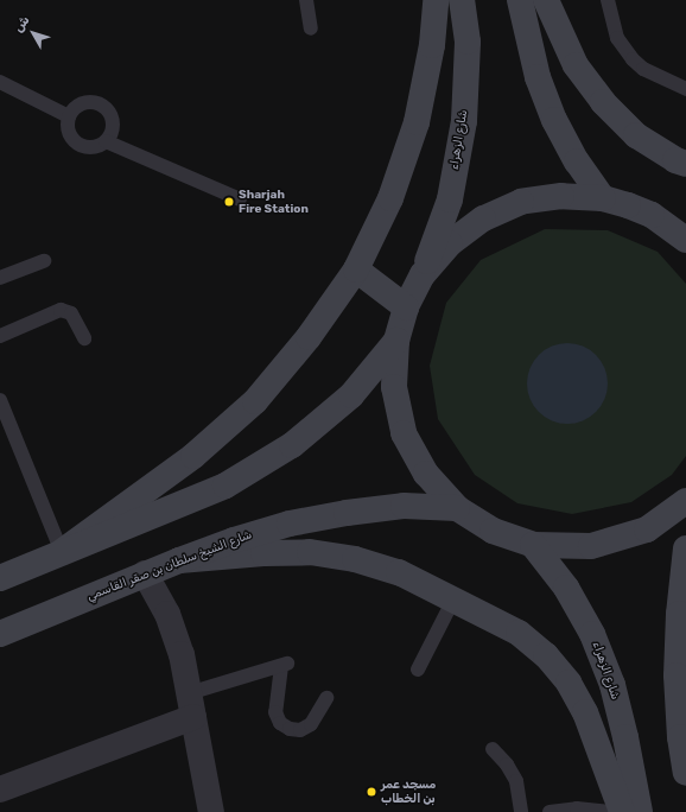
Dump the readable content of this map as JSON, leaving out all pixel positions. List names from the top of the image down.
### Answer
{
  "streets": {
    "main road": ["شارع الزهراء", "شارع الشيخ سلطان بن صقر القاسمي"]
  },
  "places": ["Sharjah Fire Station", "مسجد عمر بن الخطاب"],
  "north": "top left"
}
